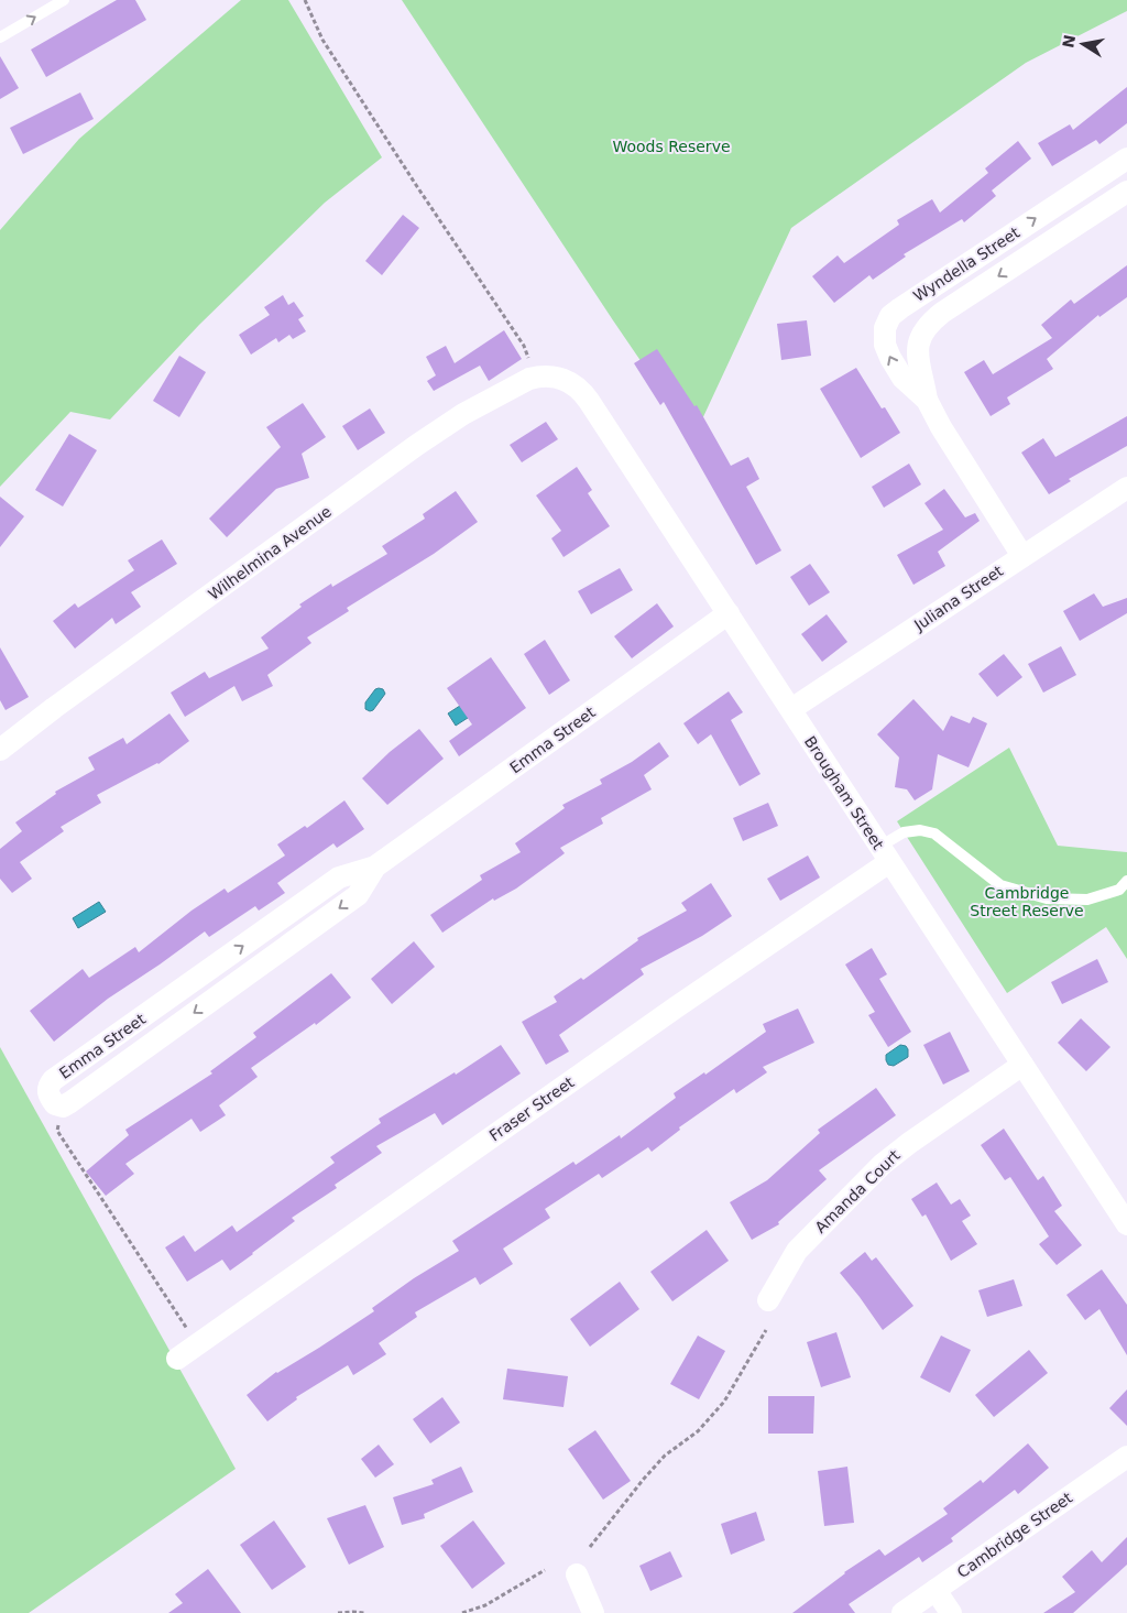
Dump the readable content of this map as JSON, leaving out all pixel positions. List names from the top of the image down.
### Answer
{
  "streets": {
    "street": [
      "Wyndella Street",
      "Wilhelmina Avenue",
      "Juliana Street",
      "Emma Street",
      "Brougham Street",
      "Fraser Street",
      "Amanda Court",
      "Cambridge Street"
    ]
  },
  "crossings": [
    ["Wyndella Street", "Juliana Street"],
    ["Wilhelmina Avenue", "Brougham Street"],
    ["Juliana Street", "Brougham Street"],
    ["Emma Street", "Brougham Street"],
    ["Brougham Street", "Fraser Street"],
    ["Brougham Street", "Amanda Court"]
  ],
  "parks": ["Woods Reserve", "Cambridge Street Reserve"],
  "north": "left"
}
